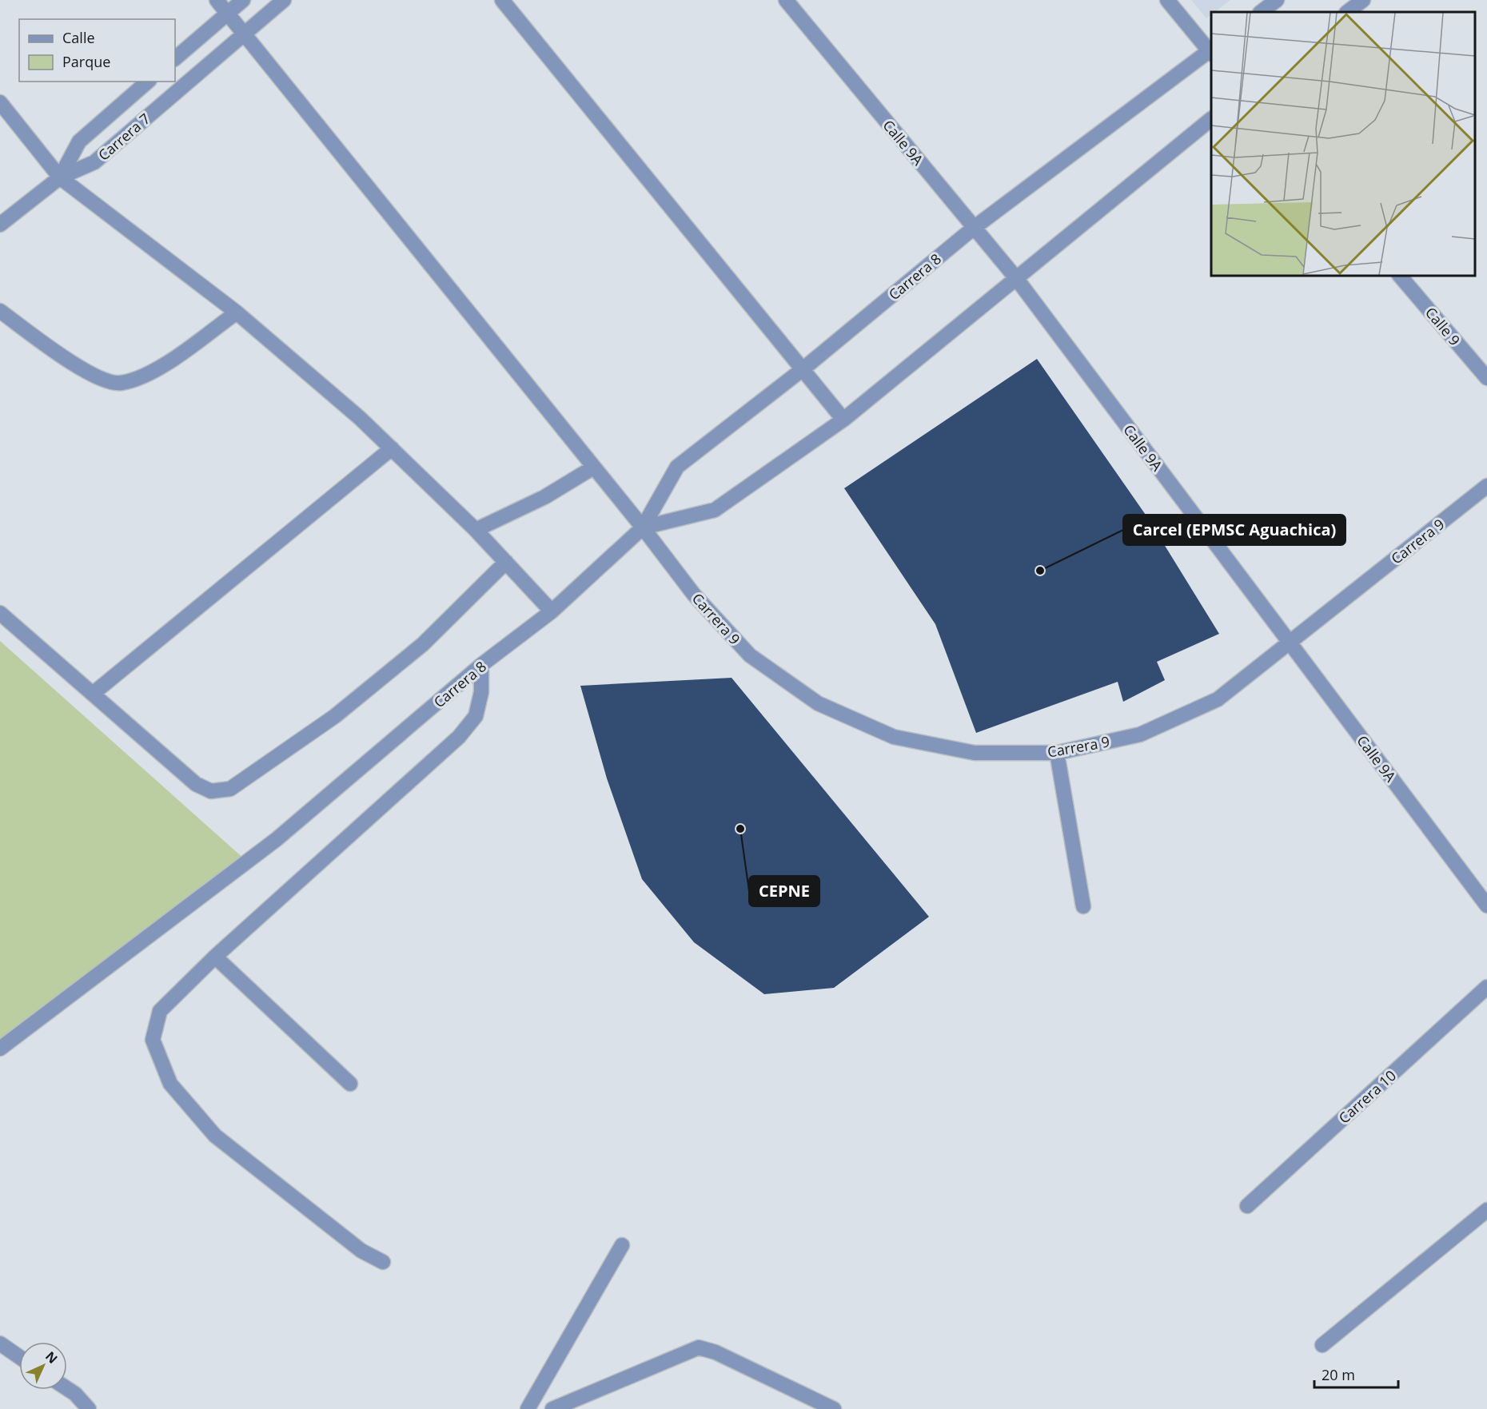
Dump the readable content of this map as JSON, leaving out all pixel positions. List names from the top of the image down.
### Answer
{
  "streets": {
    "street": [
      "Carrera 7",
      "Calle 9A",
      "Carrera 8",
      "Calle 9",
      "Carrera 9",
      "Carrera 10"
    ]
  },
  "crossings": [
    ["Carrera 7", "Carrera 9"],
    ["Calle 9A", "Carrera 8"],
    ["Calle 9A", "Carrera 9"],
    ["Carrera 8", "Carrera 9"]
  ],
  "places": ["Carcel (EPMSC Aguachica)", "CEPNE"],
  "legend": ["Calle", "Parque"],
  "scale_bar": "20 m",
  "north": "top right"
}
